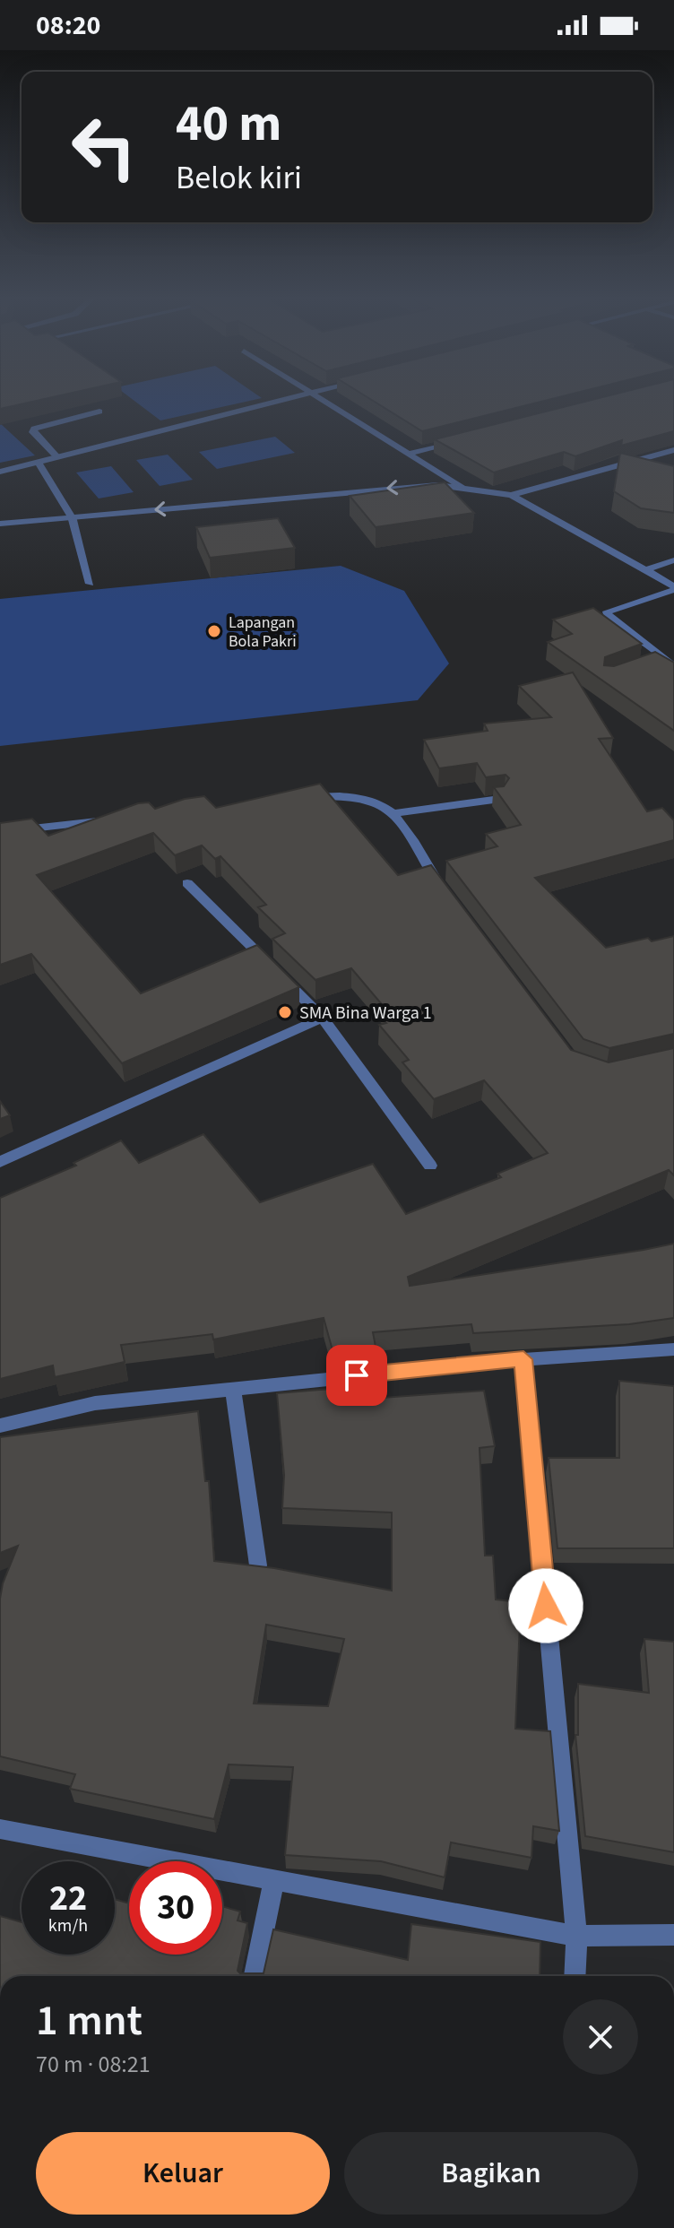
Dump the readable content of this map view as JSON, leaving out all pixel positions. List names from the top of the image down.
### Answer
{
  "places": ["Lapangan Bola Pakri", "SMA Bina Warga 1"],
  "page": {
    "status": "08:20",
    "turn": ["40 m", "Belok kiri"],
    "speed": "22 km/h",
    "limit": "30",
    "heading": ["1 mnt", "70 m · 08:21"],
    "buttons": ["Keluar", "Bagikan"]
  }
}
